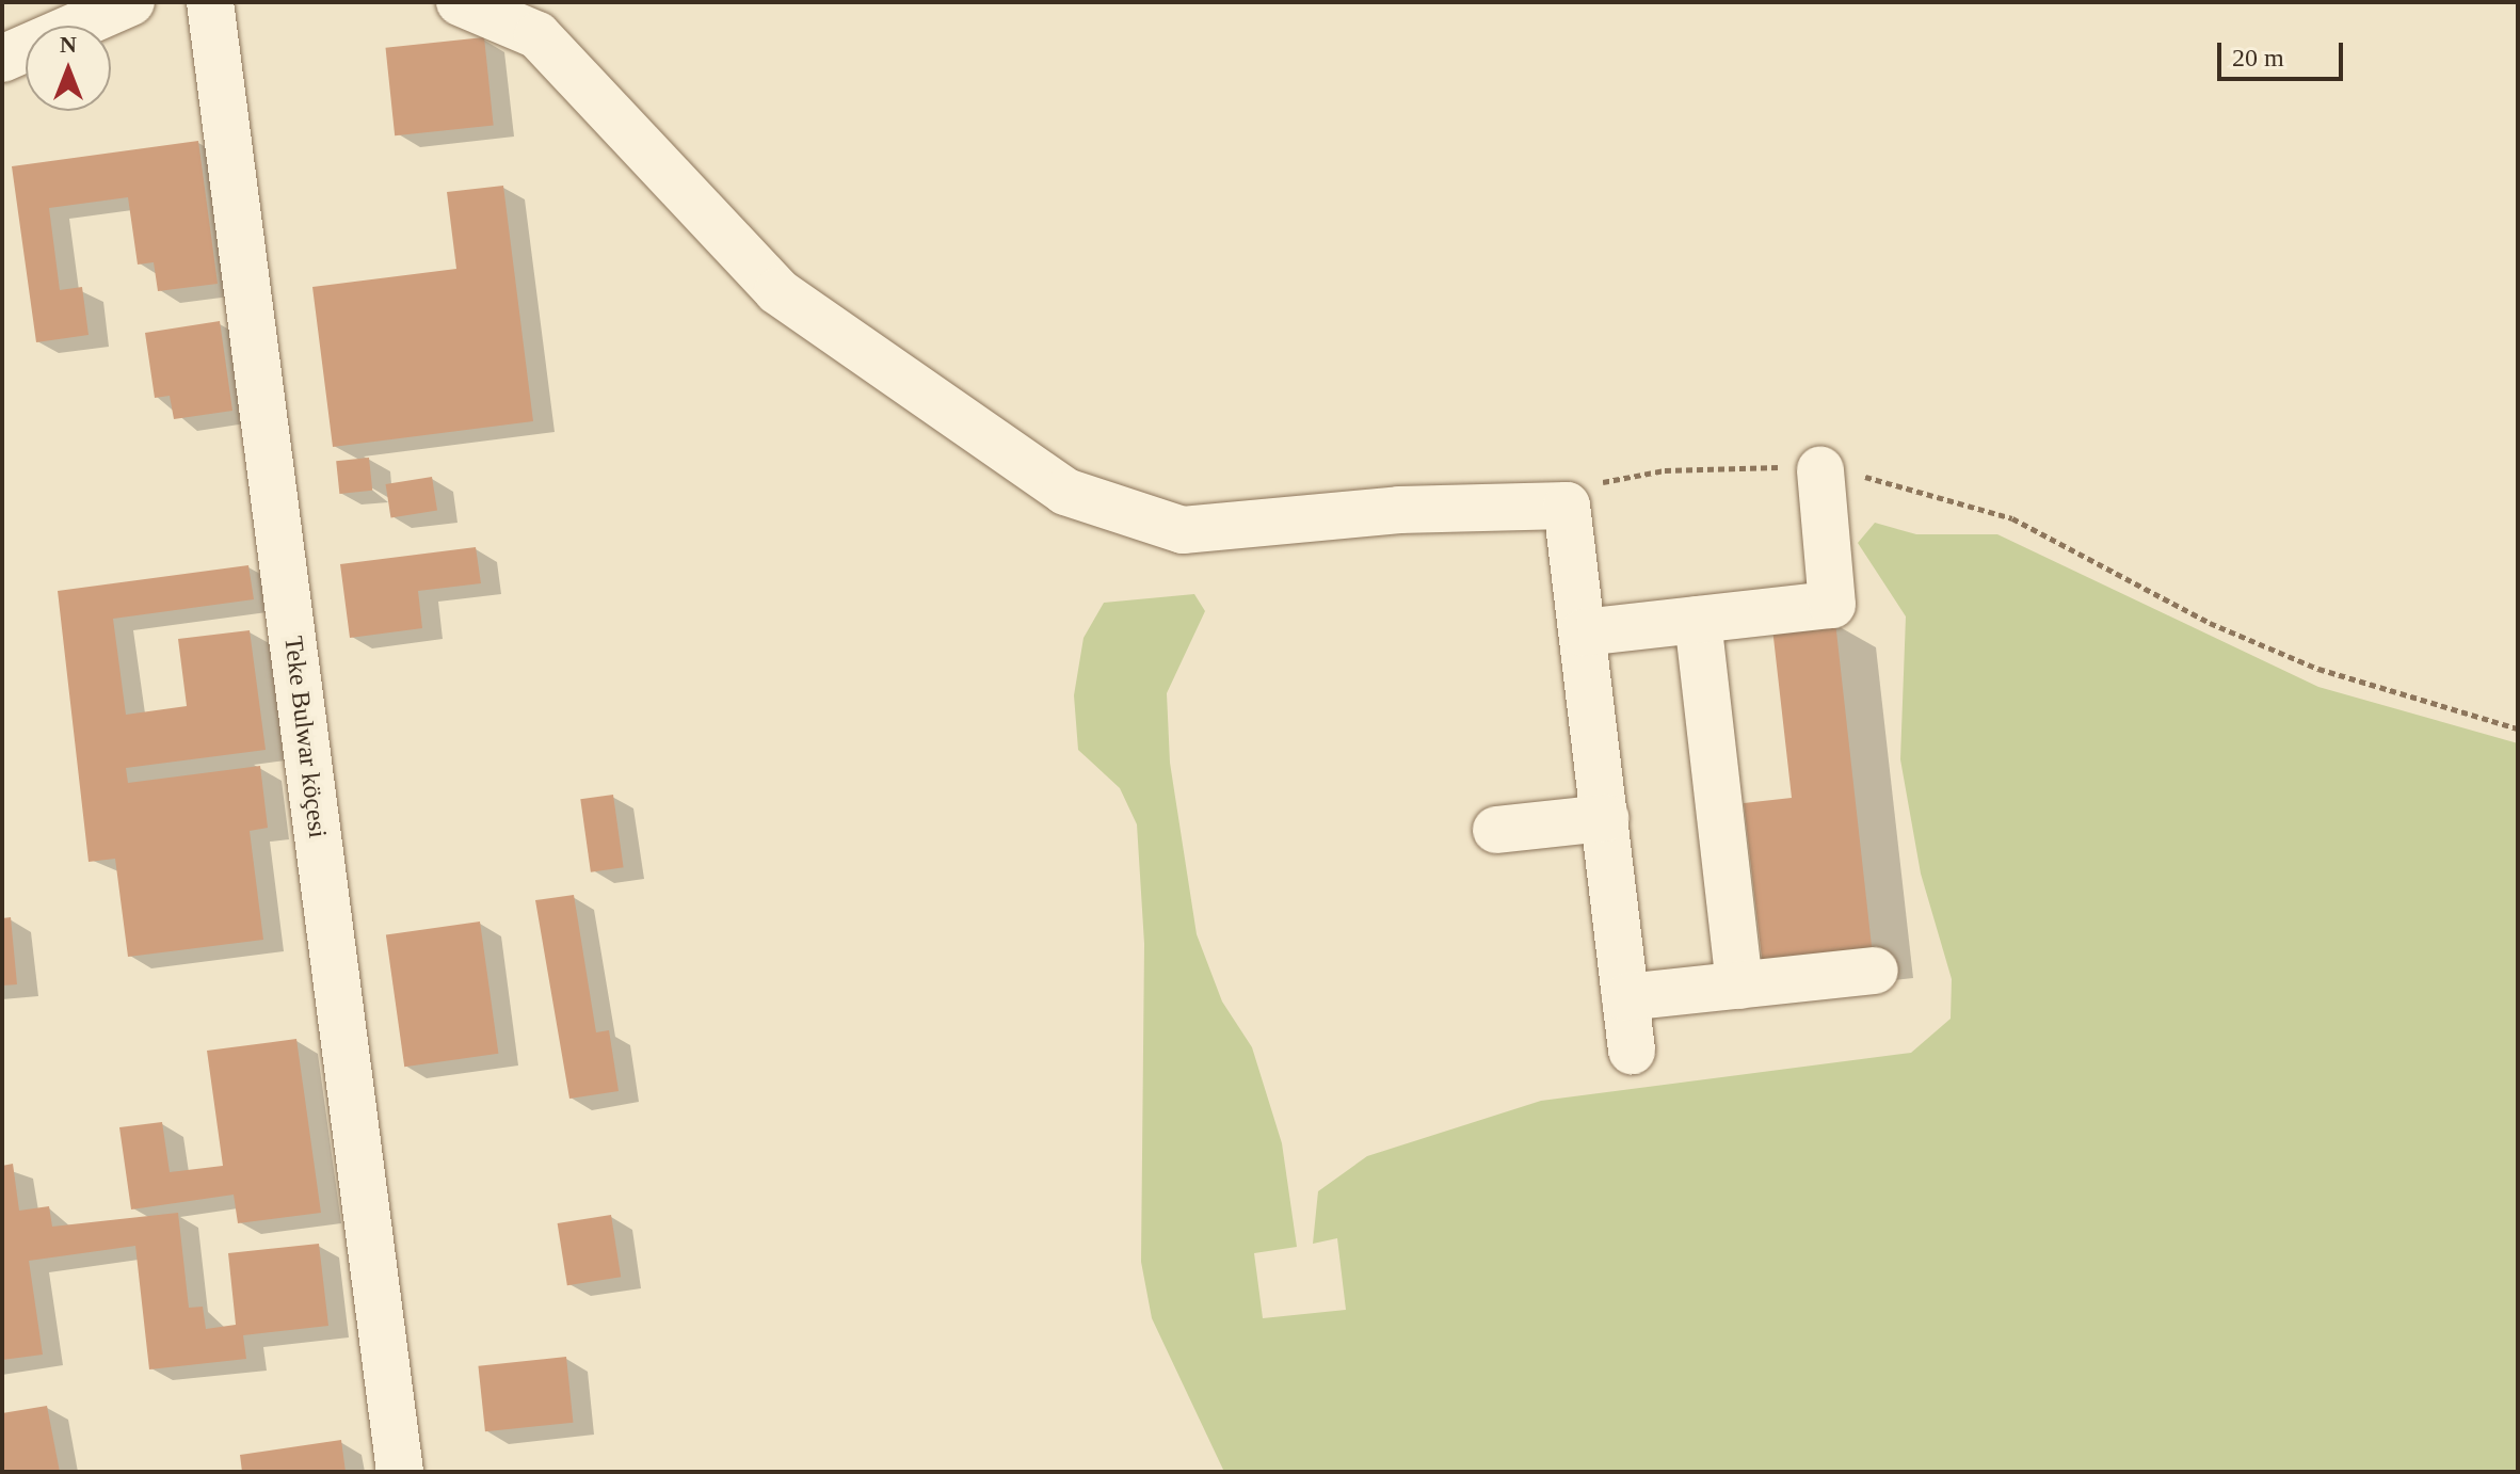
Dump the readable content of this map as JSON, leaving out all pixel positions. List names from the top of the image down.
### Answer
{
  "streets": {
    "street": ["Teke Bulwar köçesi"]
  },
  "scale_bar": "20 m",
  "north": "top"
}
